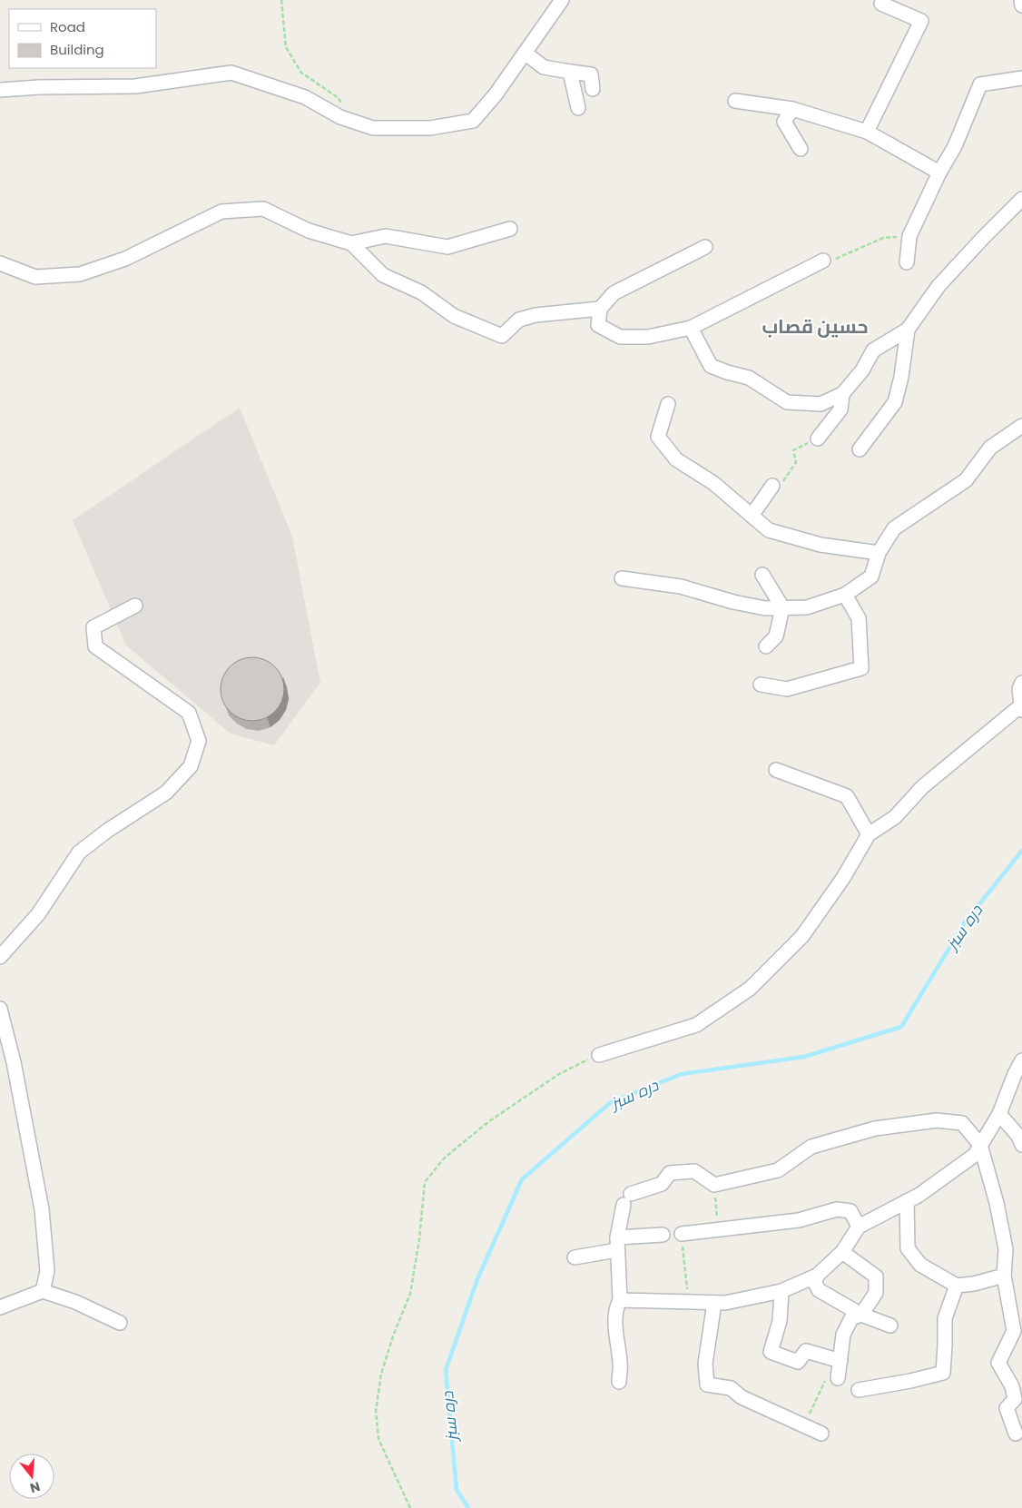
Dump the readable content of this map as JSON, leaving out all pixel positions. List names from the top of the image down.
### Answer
{
  "districts": ["حسین قصاب"],
  "water": ["دره سبز"],
  "legend": ["Road", "Building"],
  "north": "bottom"
}
